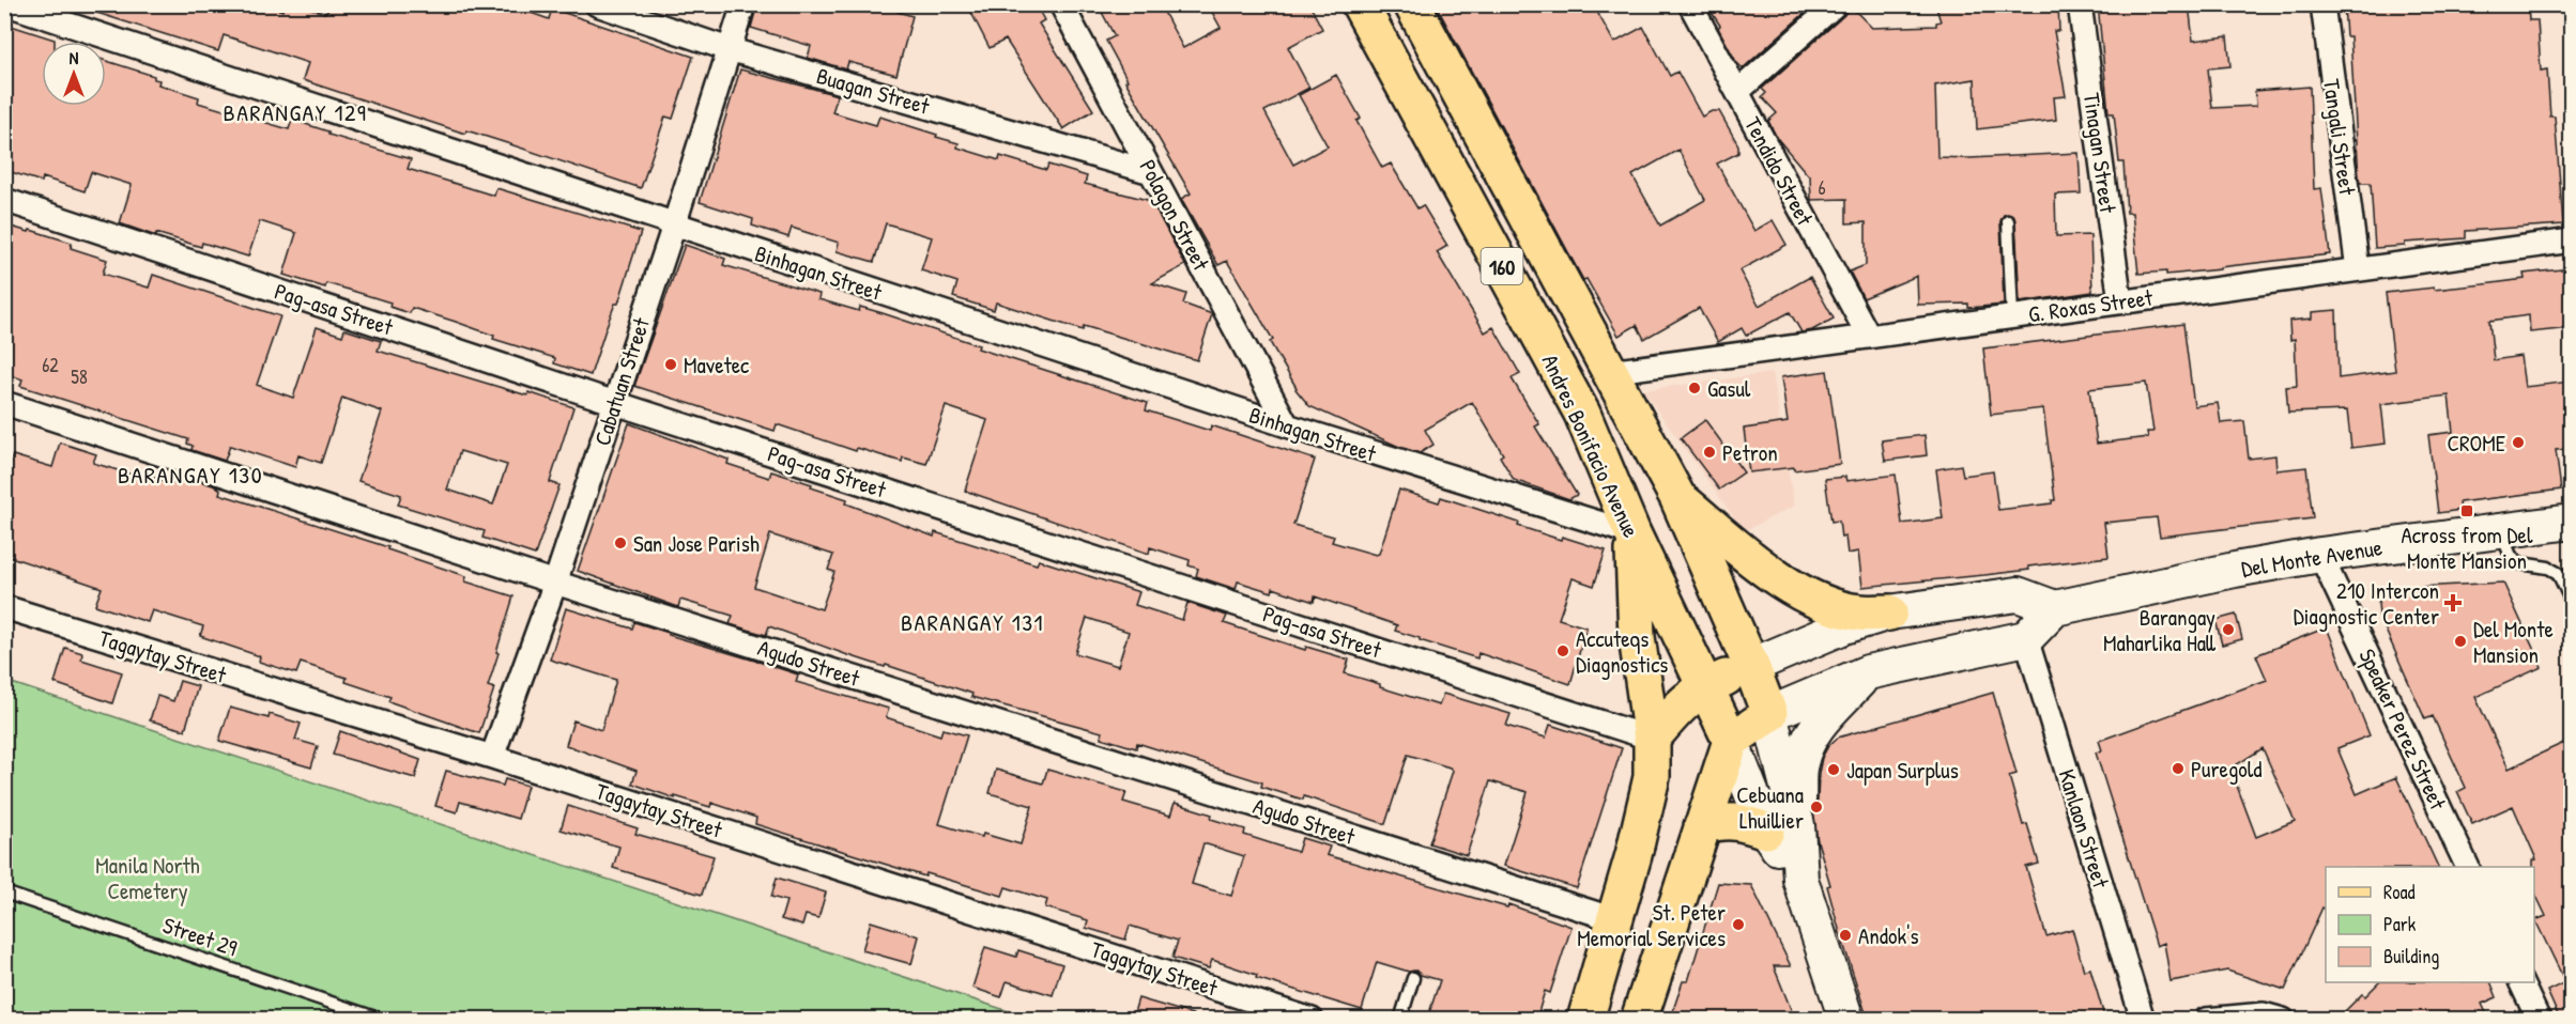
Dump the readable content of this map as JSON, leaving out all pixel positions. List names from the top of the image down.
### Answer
{
  "streets": {
    "main road": ["160", "Andres Bonifacio Avenue", "Del Monte Avenue"],
    "street": [
      "Buagan Street",
      "Tangali Street",
      "Tinagan Street",
      "Tendido Street",
      "Polagon Street",
      "Binhagan Street",
      "G. Roxas Street",
      "Pag-asa Street",
      "Cabatuan Street",
      "Tagaytay Street",
      "Agudo Street",
      "Speaker Perez Street",
      "Kanlaon Street"
    ],
    "lane": ["Street 29"]
  },
  "crossings": [
    ["Buagan Street", "Polagon Street"],
    ["Buagan Street", "Cabatuan Street"],
    ["Tangali Street", "G. Roxas Street"],
    ["Tinagan Street", "G. Roxas Street"],
    ["Tendido Street", "G. Roxas Street"],
    ["Polagon Street", "Binhagan Street"],
    ["Binhagan Street", "Cabatuan Street"],
    ["Binhagan Street", "Andres Bonifacio Avenue"],
    ["G. Roxas Street", "Andres Bonifacio Avenue"],
    ["Pag-asa Street", "Cabatuan Street"],
    ["Cabatuan Street", "Tagaytay Street"],
    ["Cabatuan Street", "Agudo Street"],
    ["Del Monte Avenue", "Speaker Perez Street"]
  ],
  "districts": ["BARANGAY 129", "BARANGAY 130", "BARANGAY 131"],
  "parks": ["Manila North Cemetery"],
  "places": {
    "other": [
      "Mavetec",
      "Gasul",
      "CROME",
      "Petron",
      "San Jose Parish",
      "Barangay Maharlika Hall",
      "Del Monte Mansion",
      "Accuteqs Diagnostics",
      "Puregold",
      "Japan Surplus",
      "Cebuana Lhuillier",
      "St. Peter Memorial Services",
      "Andok's"
    ],
    "transit": ["Across from Del Monte Mansion"],
    "health": ["210 Intercon Diagnostic Center"]
  },
  "house_numbers": ["6", "62", "58"],
  "legend": ["Road", "Park", "Building"],
  "north": "top"
}
